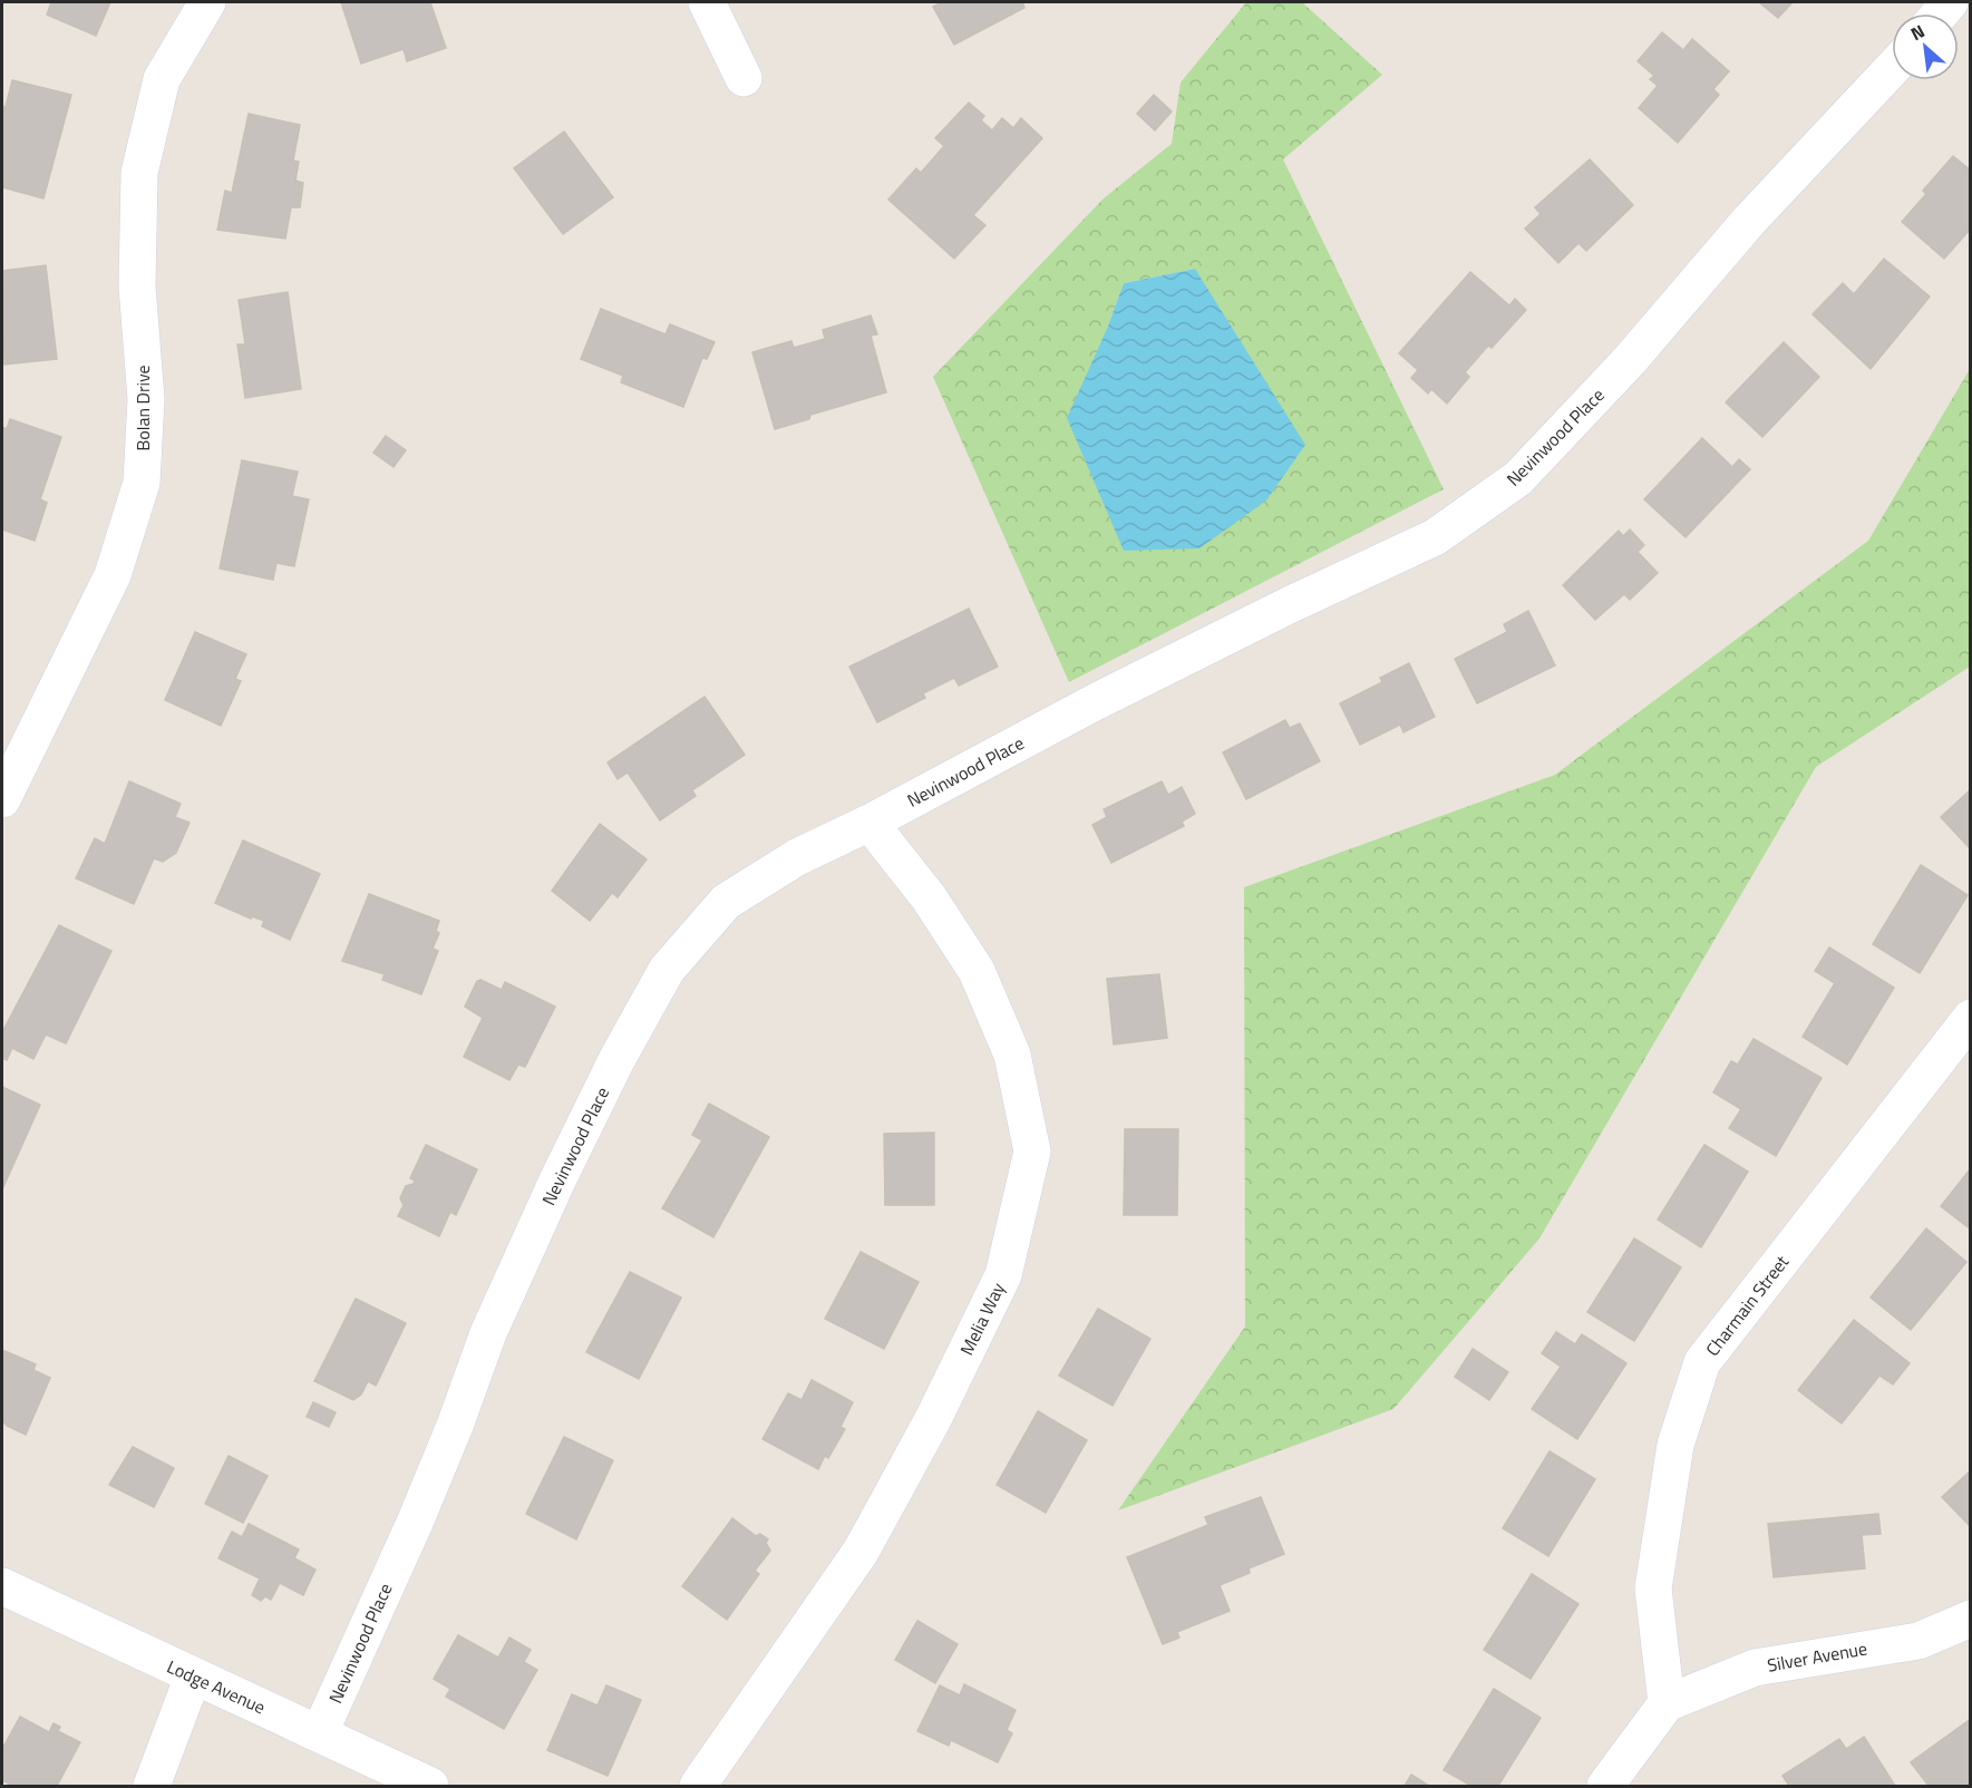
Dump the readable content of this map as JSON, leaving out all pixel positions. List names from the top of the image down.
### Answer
{
  "streets": {
    "street": [
      "Bolan Drive",
      "Nevinwood Place",
      "Charmain Street",
      "Melia Way",
      "Silver Avenue",
      "Lodge Avenue"
    ]
  },
  "crossings": [
    ["Nevinwood Place", "Melia Way"],
    ["Nevinwood Place", "Lodge Avenue"],
    ["Charmain Street", "Silver Avenue"]
  ],
  "north": "top left"
}
